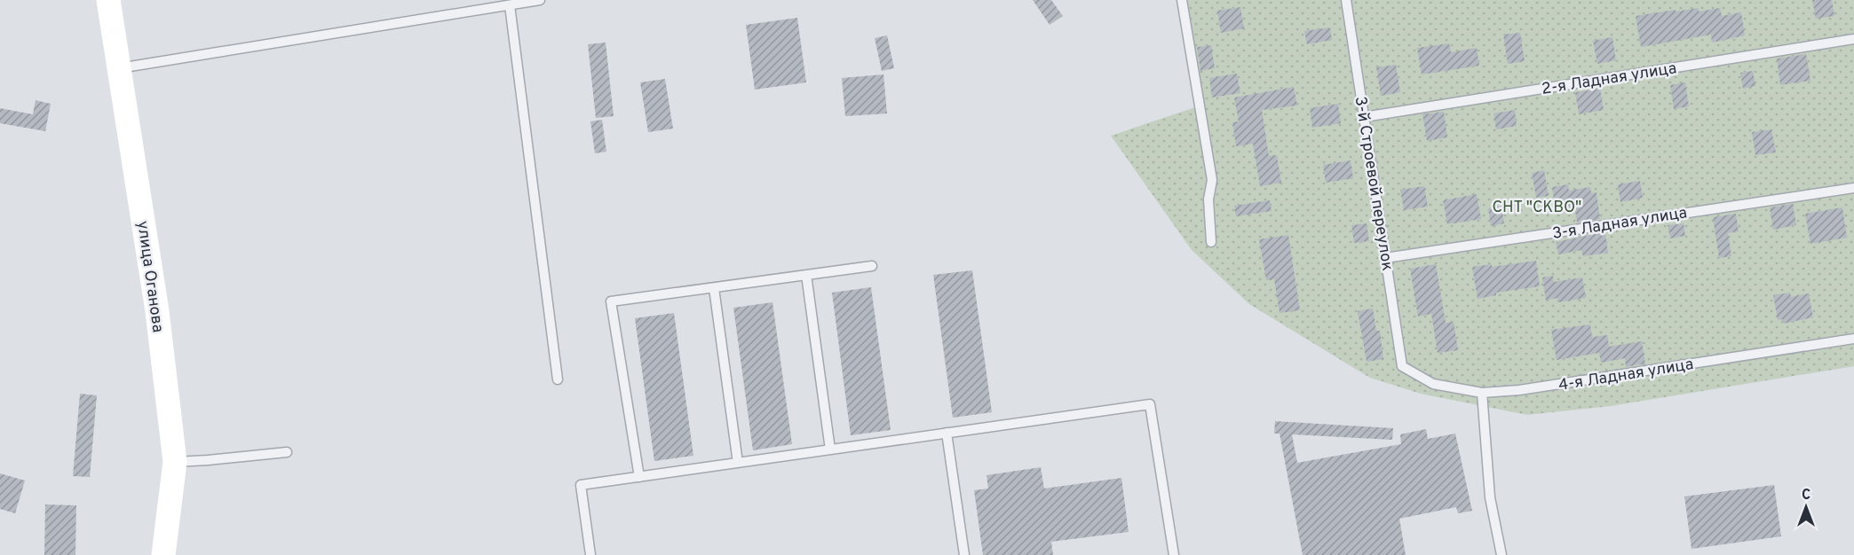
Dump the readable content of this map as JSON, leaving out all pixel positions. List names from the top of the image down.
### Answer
{
  "streets": {
    "main road": ["улица Оганова"],
    "lane": [
      "2-я Ладная улица",
      "3-й Строевой переулок",
      "3-я Ладная улица",
      "4-я Ладная улица"
    ]
  },
  "crossings": [
    ["2-я Ладная улица", "3-й Строевой переулок"],
    ["3-й Строевой переулок", "3-я Ладная улица"],
    ["3-й Строевой переулок", "4-я Ладная улица"]
  ],
  "parks": ["СНТ \"СКВО\""],
  "north": "top"
}
